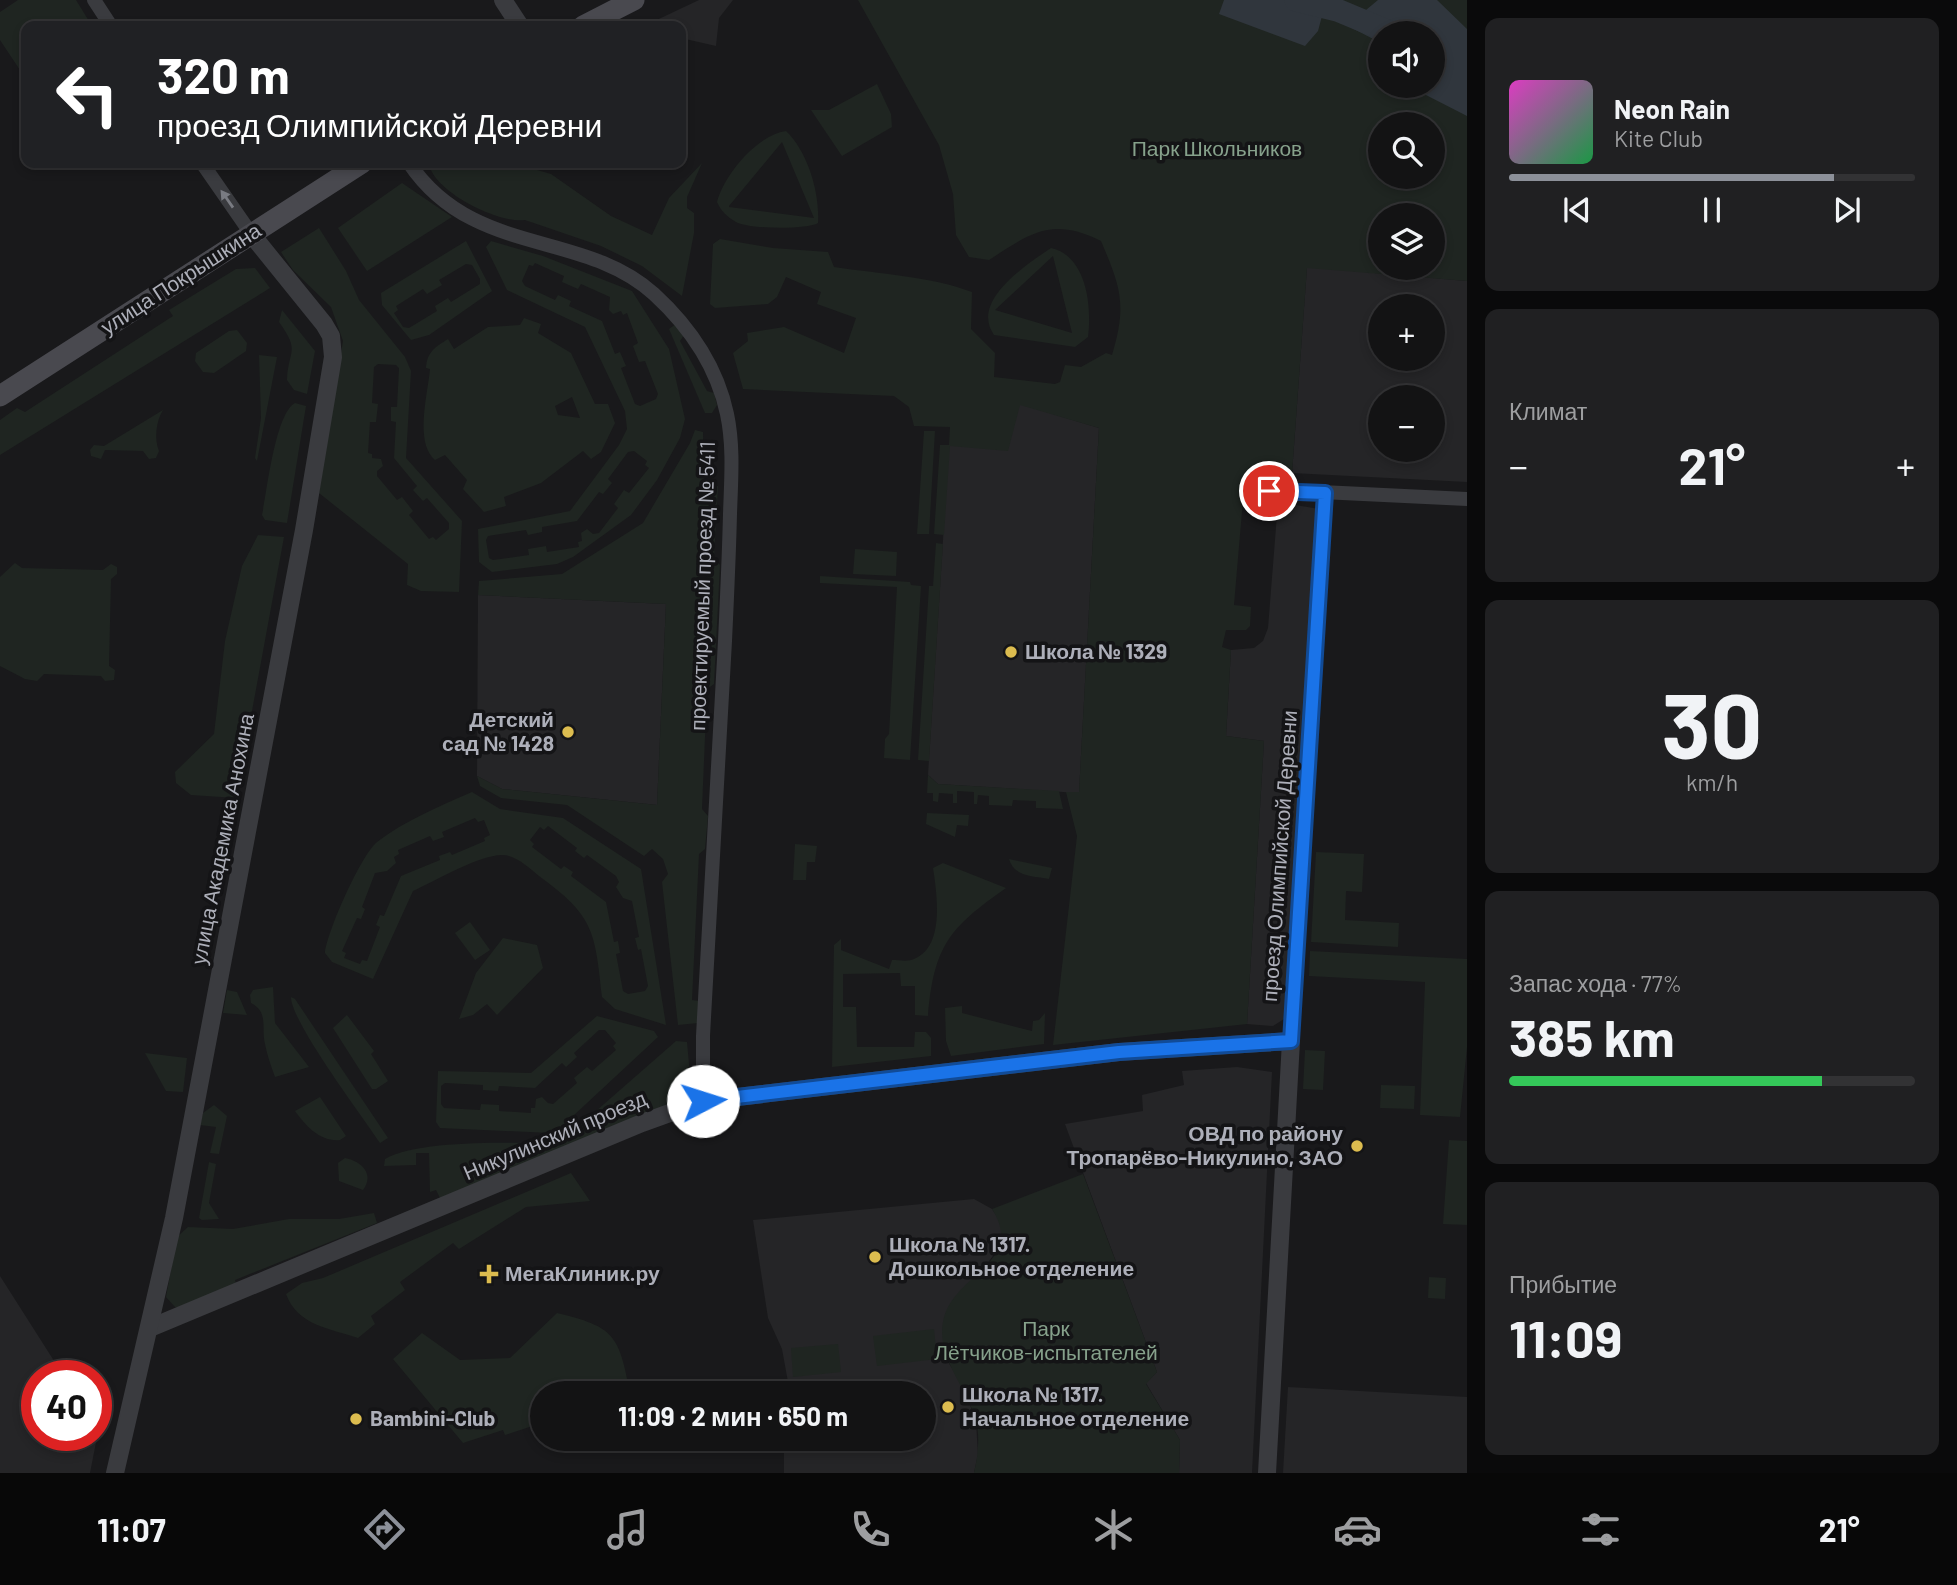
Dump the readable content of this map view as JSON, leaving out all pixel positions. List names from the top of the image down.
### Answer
{
  "streets": {
    "main road": ["улица Покрышкина"],
    "street": [
      "проектируемый проезд № 5411",
      "улица Академика Анохина",
      "проезд Олимпийской Деревни",
      "Никулинский проезд"
    ]
  },
  "crossings": [
    ["улица Покрышкина", "улица Академика Анохина"],
    ["проектируемый проезд № 5411", "Никулинский проезд"],
    ["улица Академика Анохина", "Никулинский проезд"],
    ["проезд Олимпийской Деревни", "Никулинский проезд"]
  ],
  "parks": ["Парк Школьников", "Парк Лётчиков-испытателей"],
  "places": {
    "other": [
      "Школа № 1329",
      "Детский сад № 1428",
      "ОВД по району Тропарёво-Никулино, ЗАО",
      "Школа № 1317. Дошкольное отделение",
      "Школа № 1317. Начальное отделение",
      "Bambini-Club"
    ],
    "health": ["МегаКлиник.ру"]
  },
  "page": {
    "map_buttons": ["+", "−"],
    "turn": ["320 m", "проезд Олимпийской Деревни"],
    "song": ["Neon Rain", "Kite Club"],
    "tile": [
      "Климат",
      ["30", "km/h"],
      ["Запас хода · 77%", "385 km"],
      ["Прибытие", "11:09"]
    ],
    "heat": ["−", "21°", "+"],
    "limit": "40",
    "trip": "11:09 · 2 мин · 650 m",
    "tabs": ["11:07", "21°"]
  }
}
